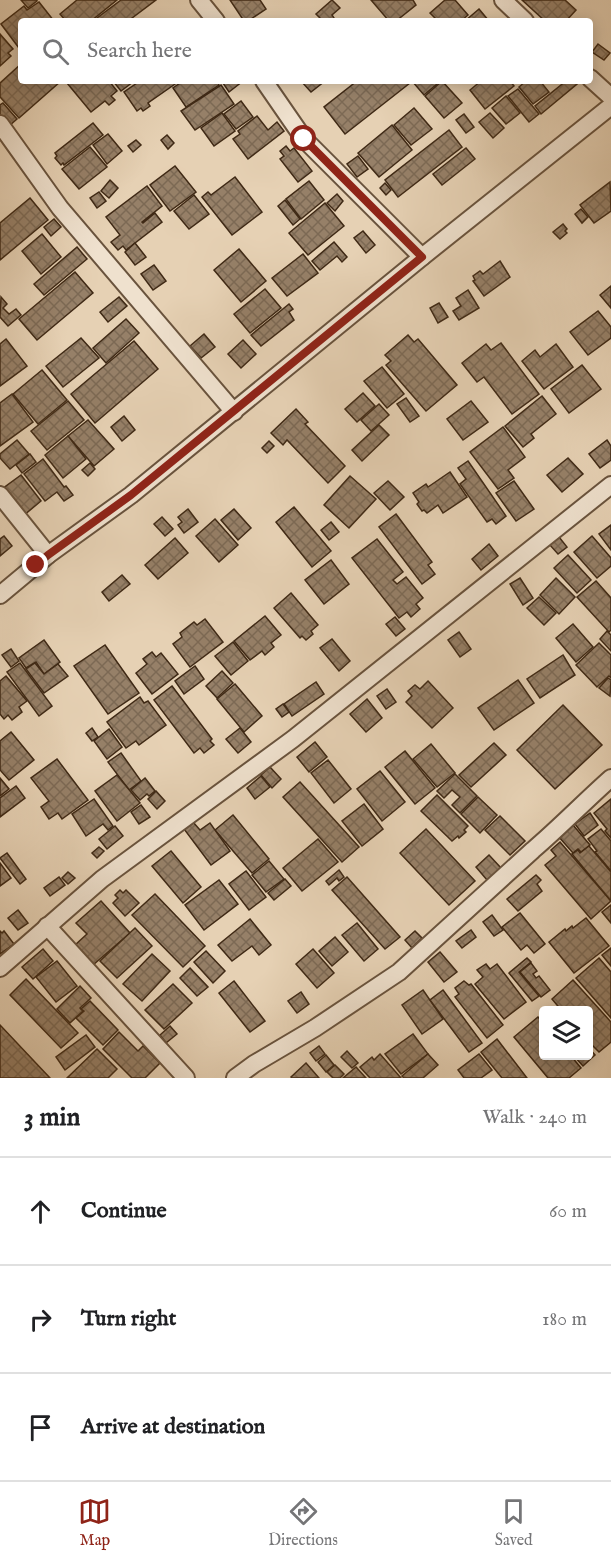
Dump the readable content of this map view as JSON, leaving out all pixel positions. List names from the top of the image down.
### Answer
{
  "page": {
    "search": "Search here",
    "heading": ["3 min", "Walk · 240 m"],
    "list": [
      ["Continue", "60 m"],
      ["Turn right", "180 m"],
      "Arrive at destination"
    ],
    "nav": ["Map", "Directions", "Saved"]
  }
}
